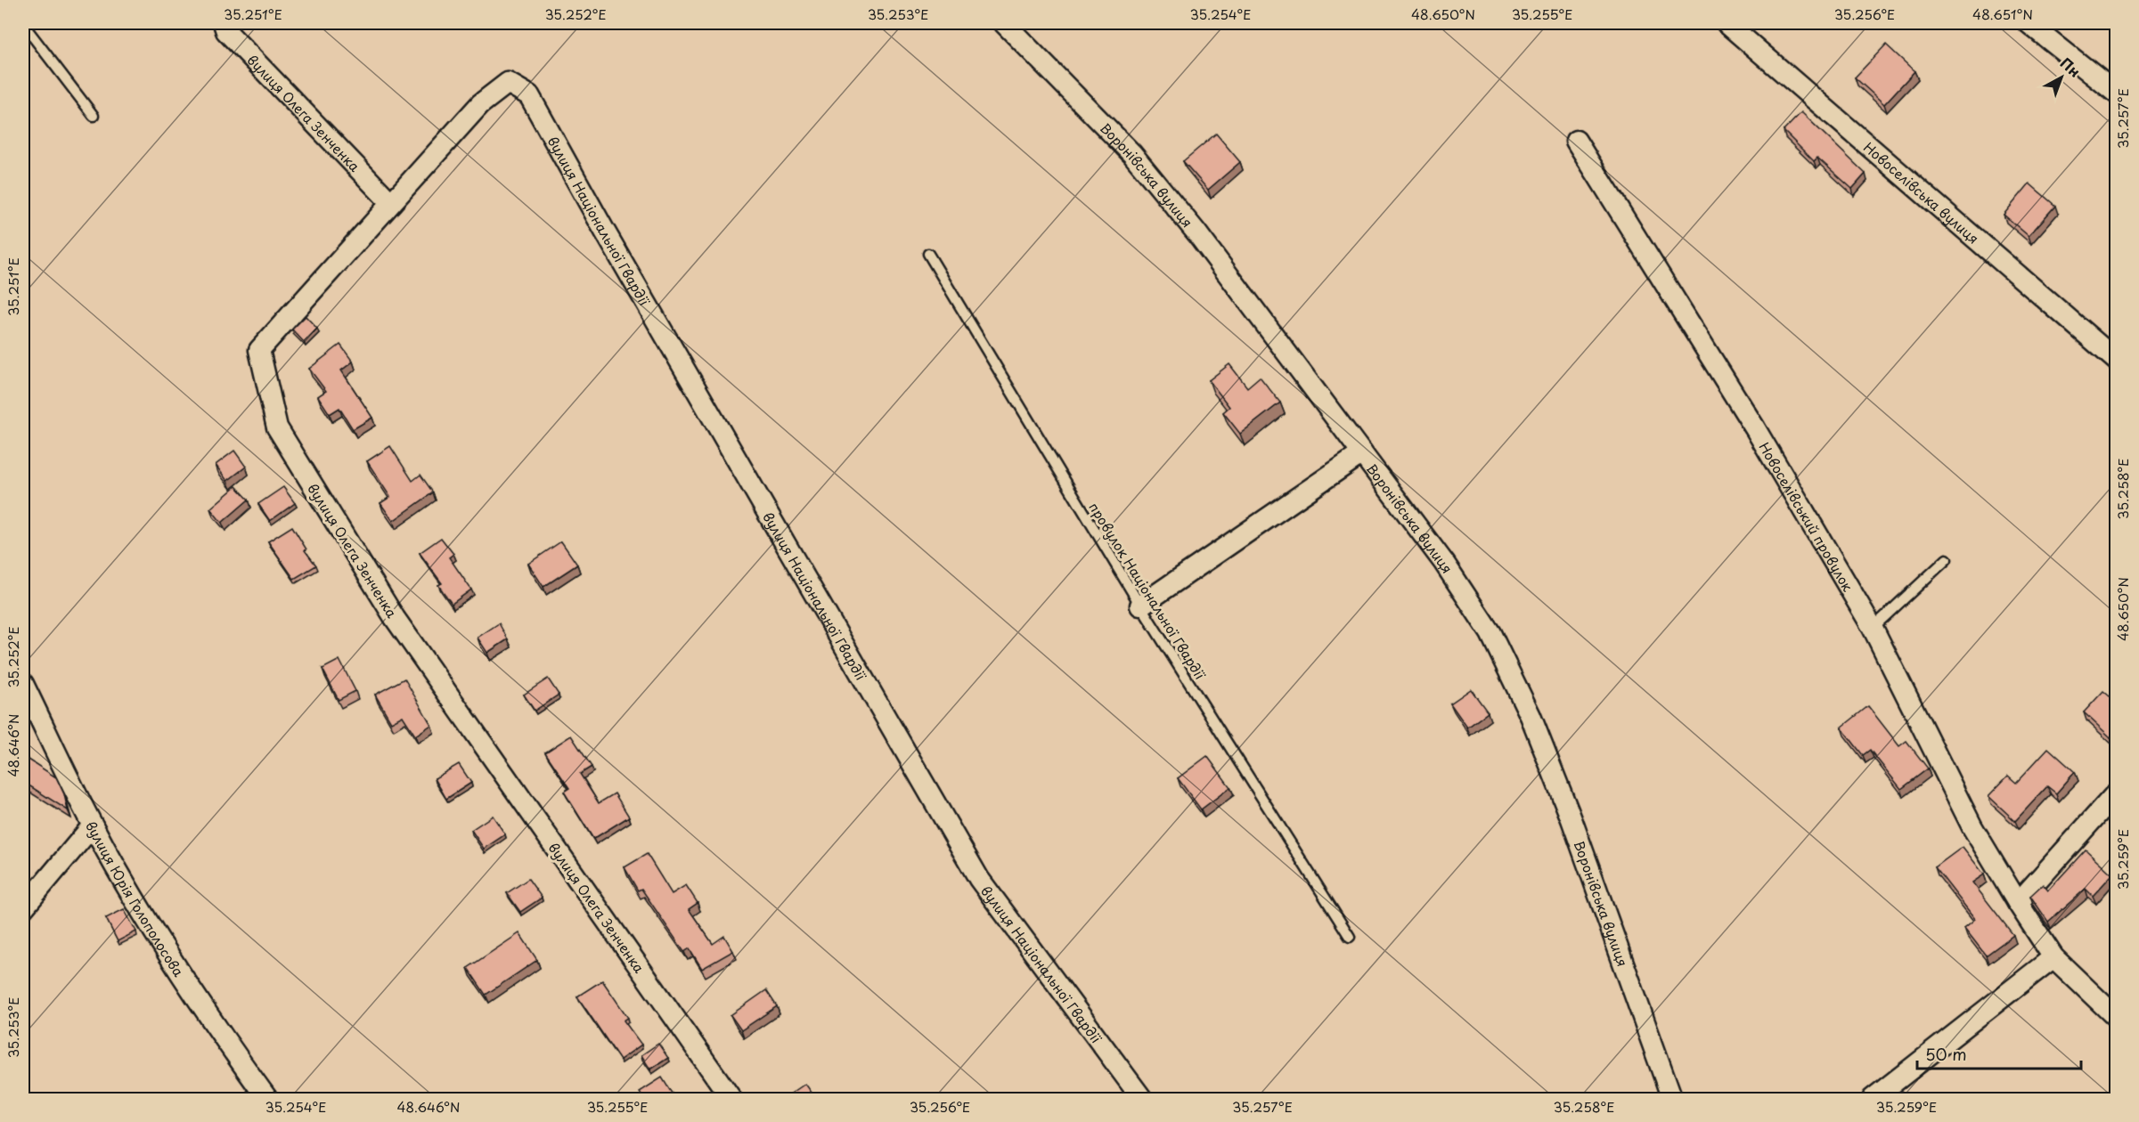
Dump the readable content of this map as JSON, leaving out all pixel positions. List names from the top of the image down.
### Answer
{
  "streets": {
    "street": [
      "вулиця Олега Зенченка",
      "Воронівська вулиця",
      "Новоселівська вулиця",
      "вулиця Національної Гвардії",
      "Новоселівський провулок",
      "вулиця Юрія Голополосова"
    ],
    "lane": ["провулок Національної Гвардії"]
  },
  "crossings": [
    ["вулиця Олега Зенченка", "вулиця Національної Гвардії"]
  ],
  "scale_bar": "50 m",
  "north": "top right",
  "coordinates": [
    "35.251°E",
    "35.252°E",
    "35.253°E",
    "35.254°E",
    "48.650°N",
    "35.255°E",
    "35.256°E",
    "48.651°N",
    "35.257°E",
    "35.258°E",
    "48.646°N",
    "35.259°E"
  ]
}
